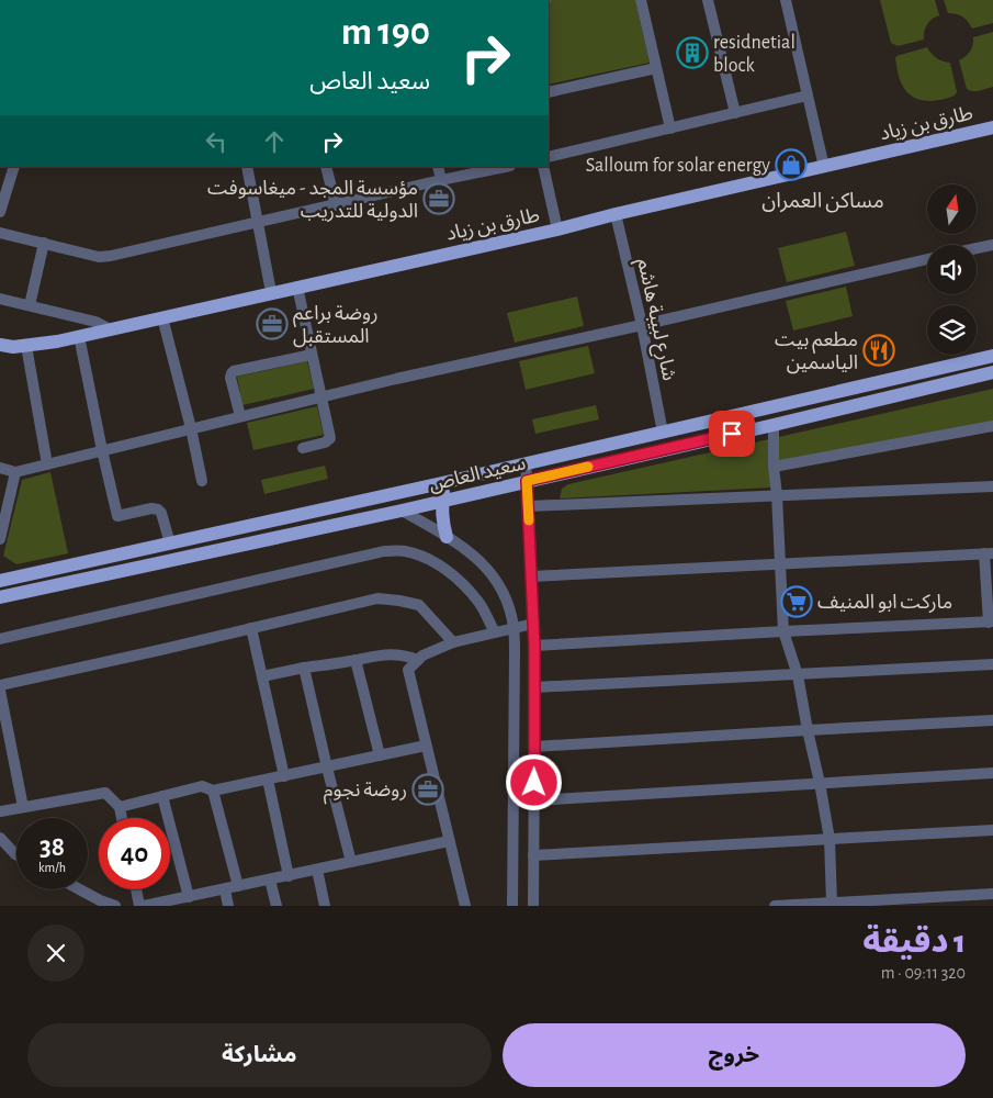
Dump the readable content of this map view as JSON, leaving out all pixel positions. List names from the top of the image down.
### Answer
{
  "streets": {
    "main road": ["طارق بن زياد", "سعيد العاص"],
    "street": ["شارع لبيبة هاشم"]
  },
  "crossings": [
    ["طارق بن زياد", "شارع لبيبة هاشم"]
  ],
  "districts": ["مساكن العمران"],
  "places": {
    "building": ["residnetial block"],
    "shop": ["Salloum for solar energy"],
    "office": ["مؤسسة المجد - ميغاسوفت الدولية للتدريب", "روضة براعم المستقبل", "روضة نجوم"],
    "restaurant": ["مطعم بيت الياسمين"],
    "supermarket": ["ماركت ابو المنيف"]
  },
  "north": "top",
  "page": {
    "turn": ["190 m", "سعيد العاص"],
    "speed": "38 km/h",
    "limit": "40",
    "heading": ["1 دقيقة", "320 m · 09:11"],
    "buttons": ["خروج", "مشاركة"]
  }
}
